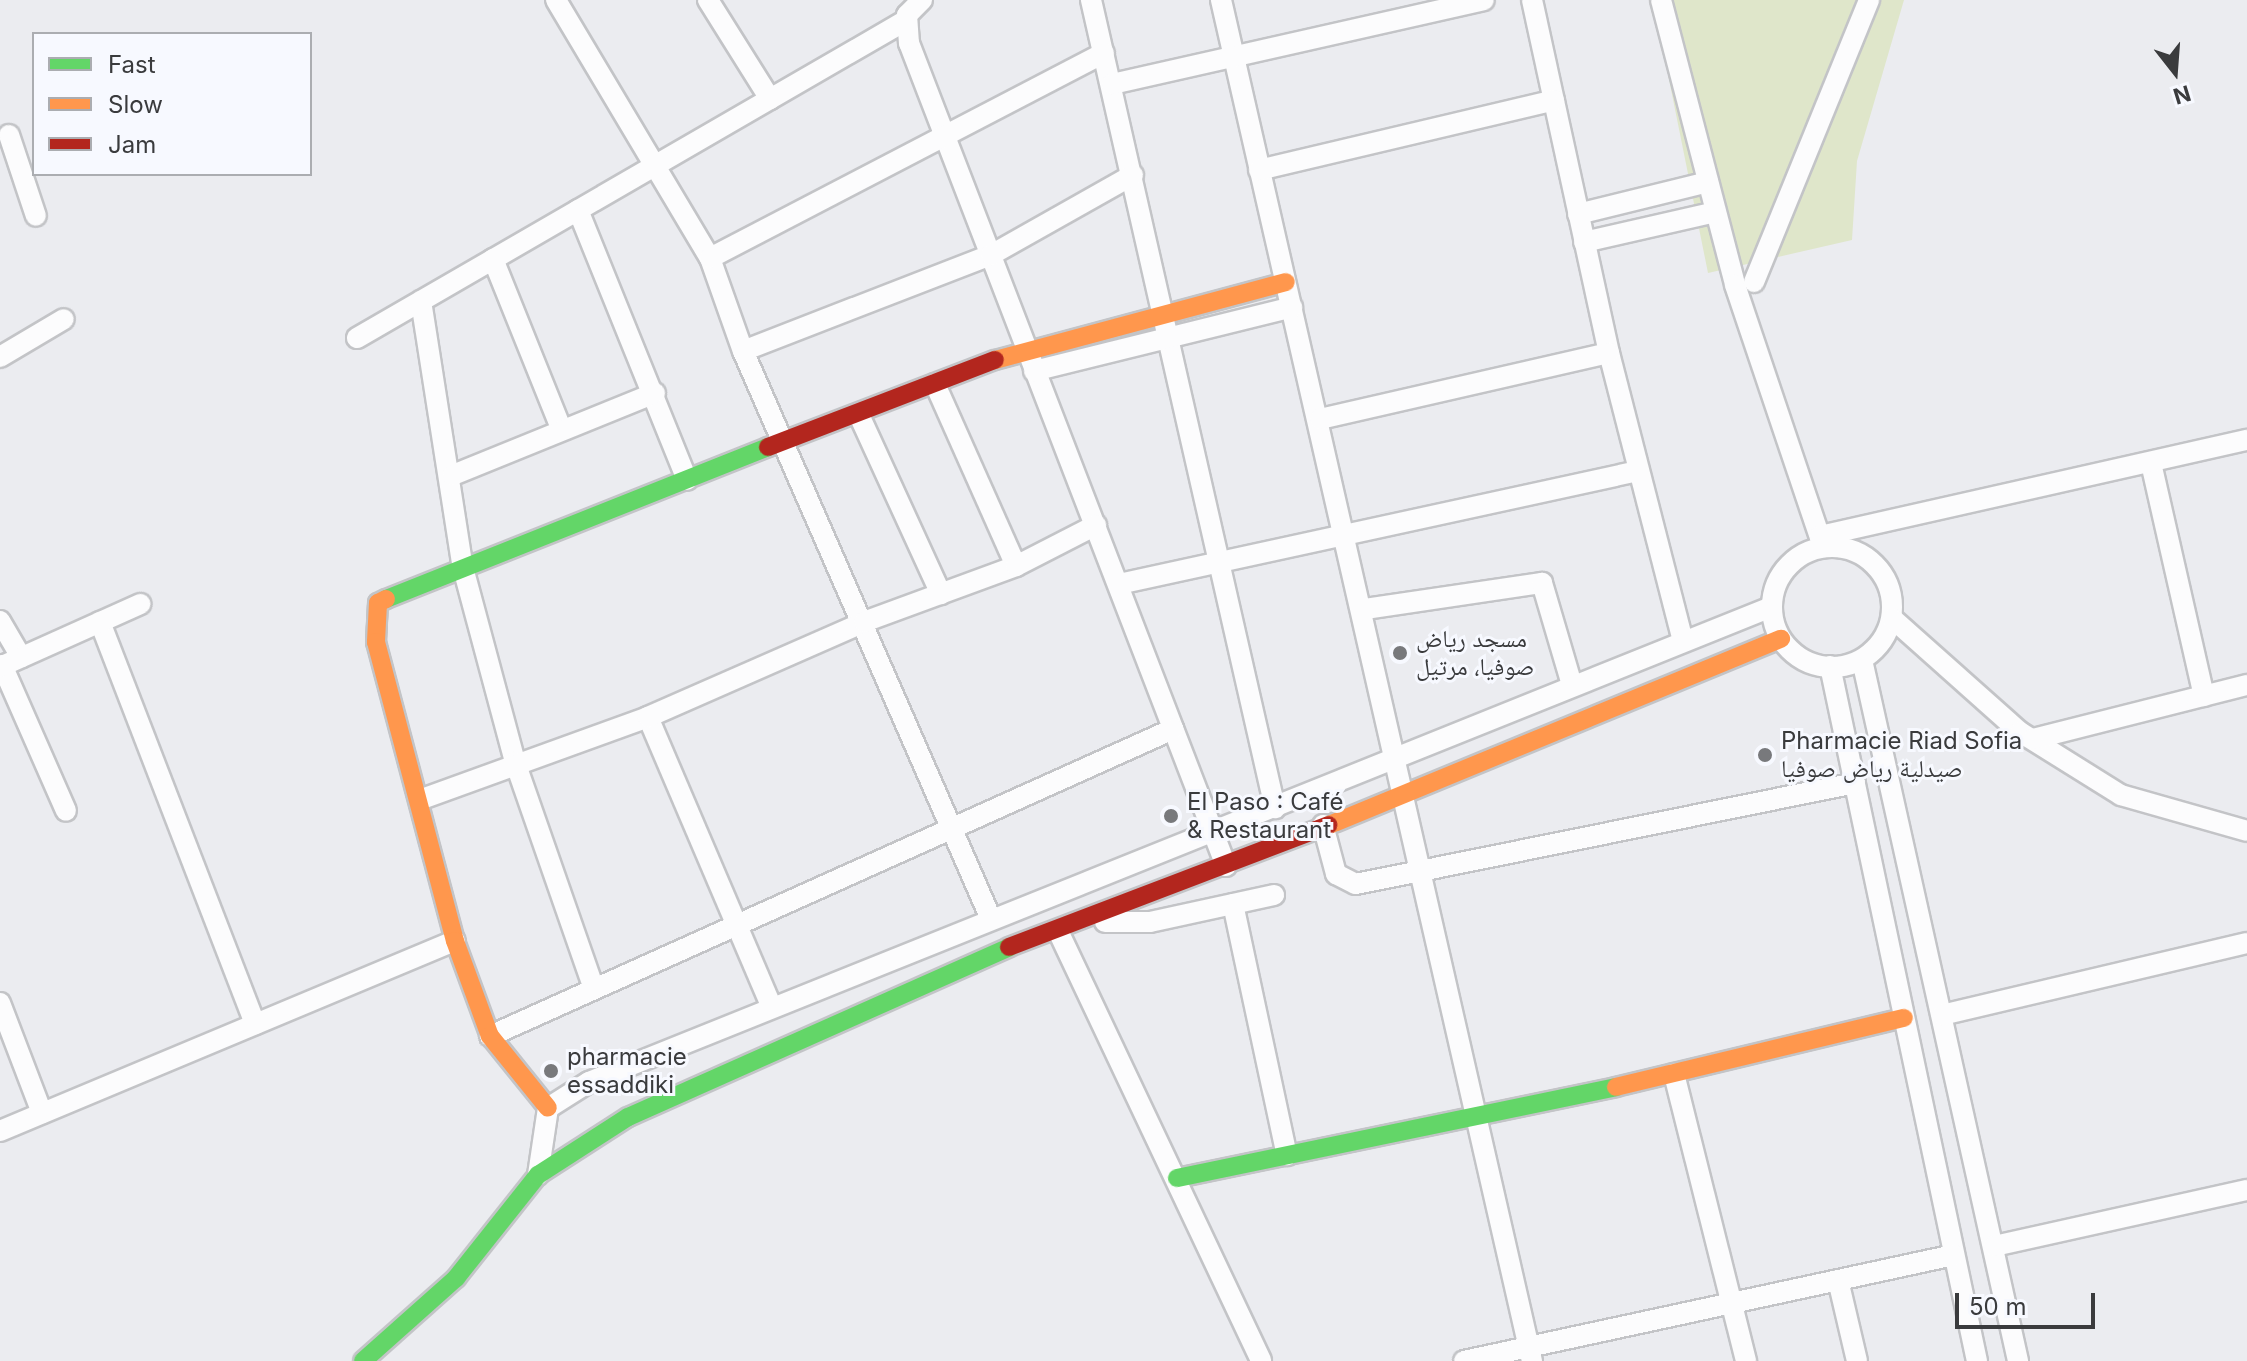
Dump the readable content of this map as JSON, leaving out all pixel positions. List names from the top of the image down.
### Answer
{
  "places": [
    "مسجد رياض صوفيا، مرتیل",
    "Pharmacie Riad Sofia صيدلية رياض صوفيا",
    "El Paso : Café & Restaurant",
    "pharmacie essaddiki"
  ],
  "legend": ["Fast", "Slow", "Jam"],
  "scale_bar": "50 m",
  "north": "bottom"
}
